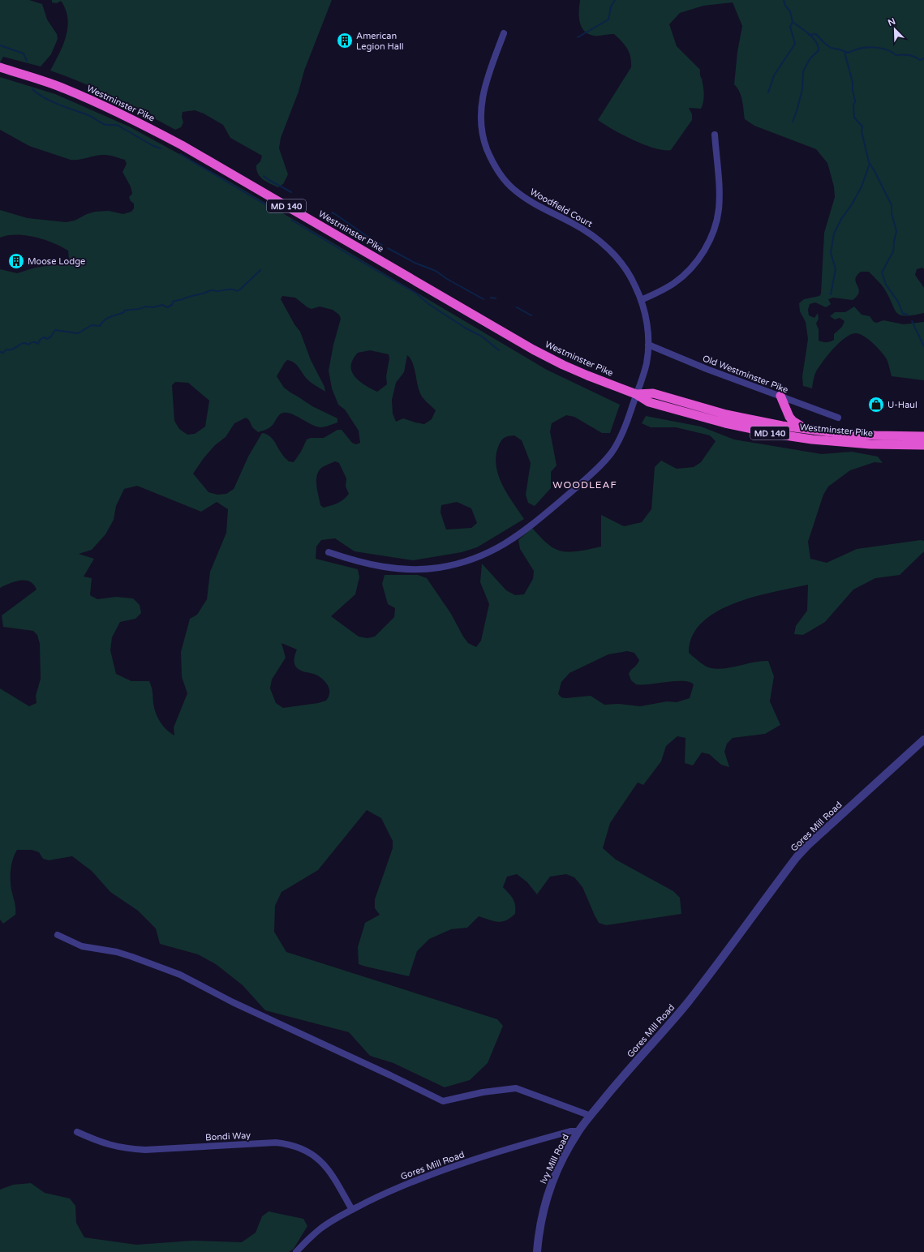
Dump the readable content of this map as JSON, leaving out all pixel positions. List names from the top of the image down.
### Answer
{
  "streets": {
    "highway": ["Westminster Pike", "MD 140"],
    "street": [
      "Woodfield Court",
      "Old Westminster Pike",
      "Gores Mill Road",
      "Bondi Way",
      "Ivy Mill Road"
    ]
  },
  "crossings": [
    ["Westminster Pike", "Woodfield Court"],
    ["Woodfield Court", "Old Westminster Pike"],
    ["Gores Mill Road", "Bondi Way"],
    ["Gores Mill Road", "Ivy Mill Road"]
  ],
  "districts": ["WOODLEAF"],
  "places": {
    "building": ["American Legion Hall", "Moose Lodge"],
    "shop": ["U-Haul"]
  },
  "north": "top left"
}
